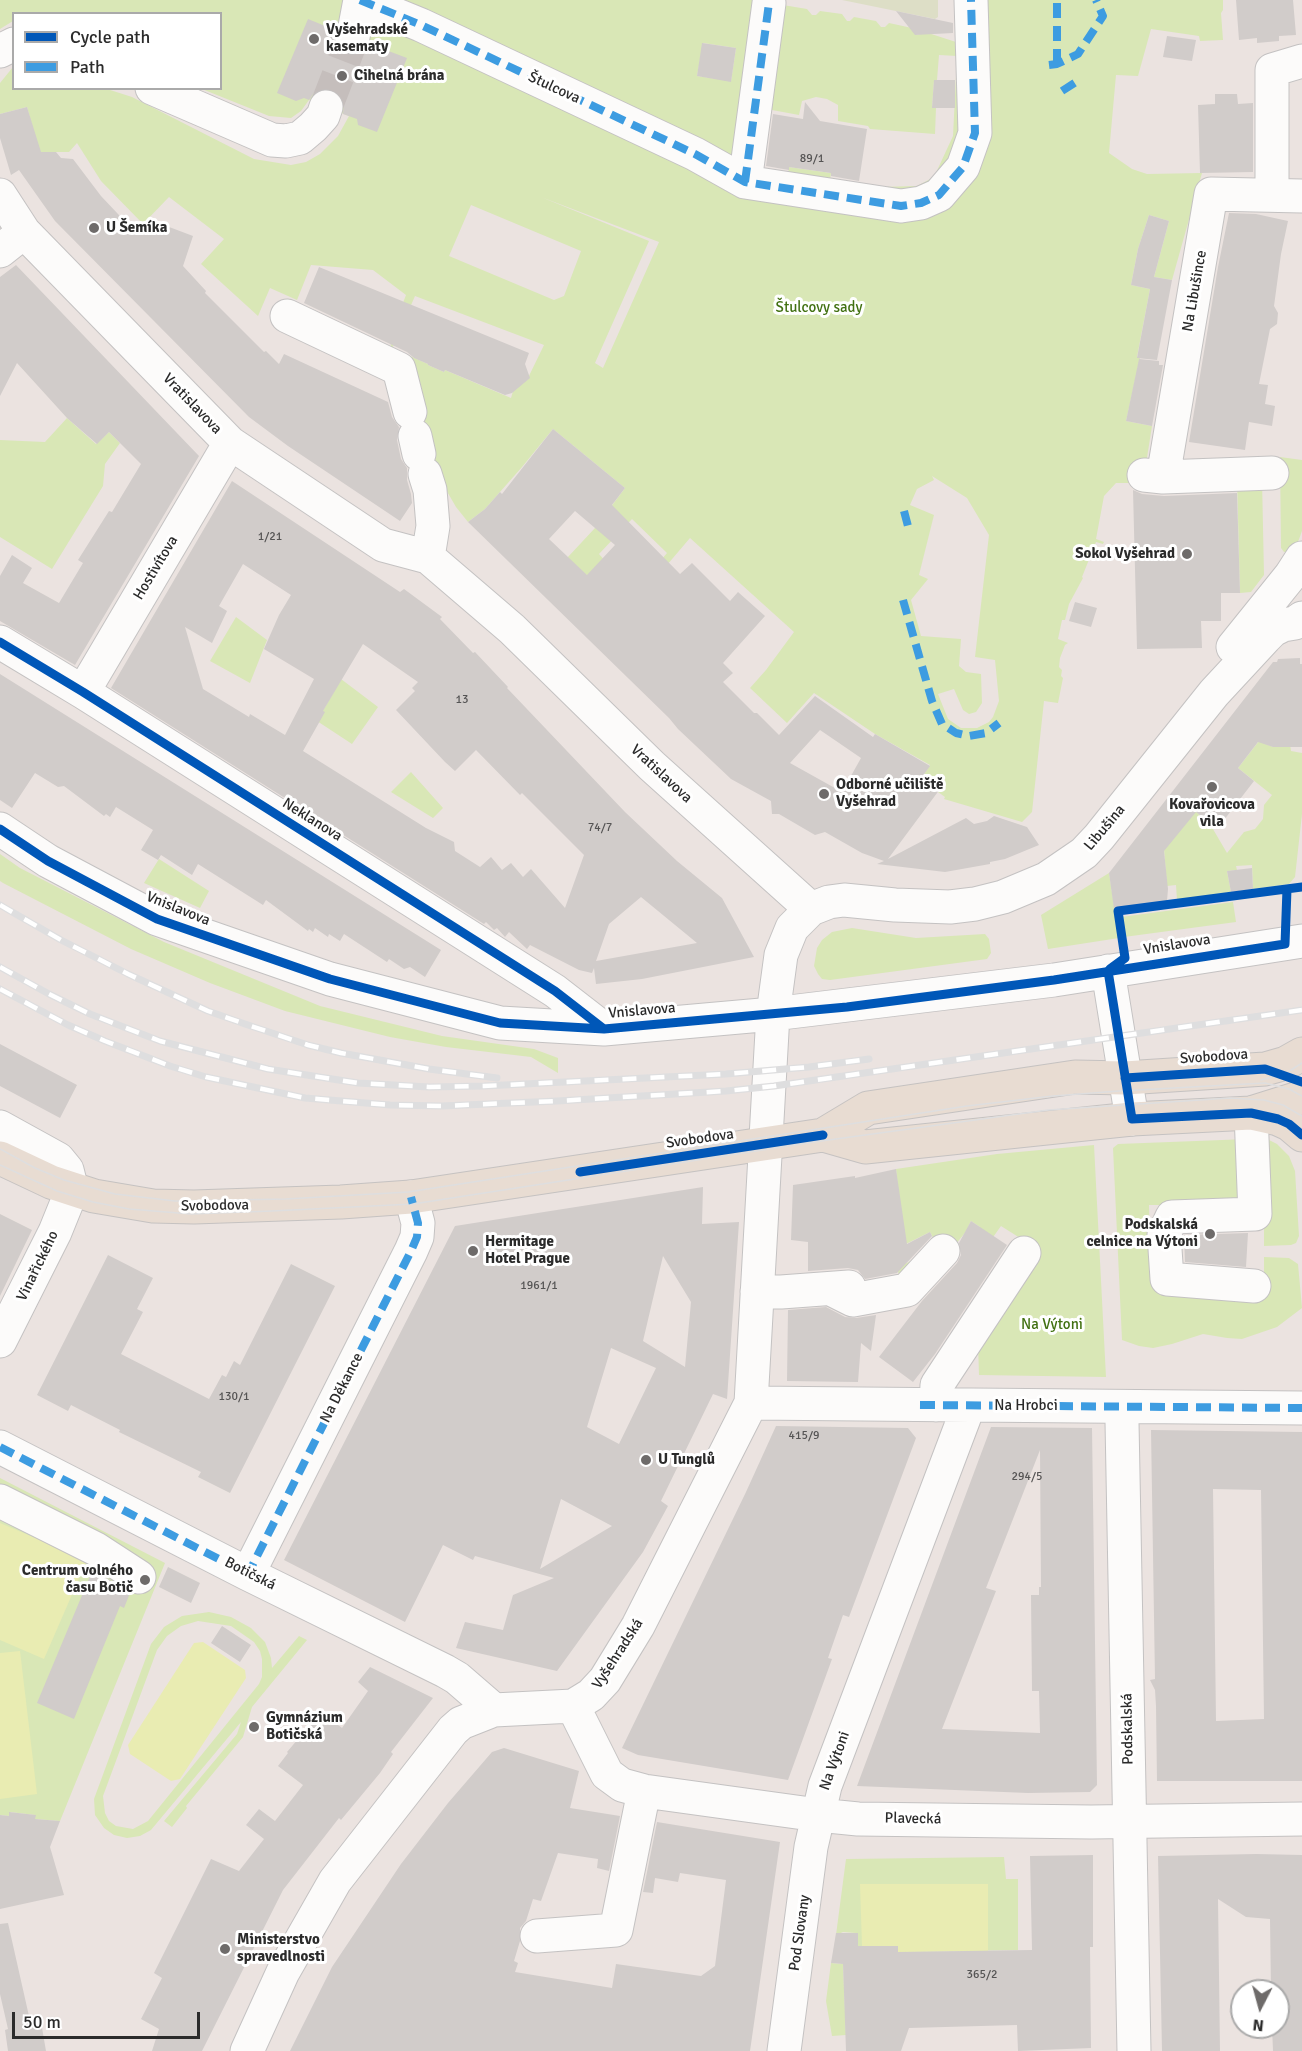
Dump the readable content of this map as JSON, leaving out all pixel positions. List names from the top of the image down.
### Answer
{
  "streets": {
    "main road": ["Svobodova"],
    "street": [
      "Štulcova",
      "Na Libušince",
      "Vratislavova",
      "Hostivítova",
      "Neklanova",
      "Libušina",
      "Vnislavova",
      "Vinařického",
      "Na Děkance",
      "Na Hrobci",
      "Botičská",
      "Vyšehradská",
      "Podskalská",
      "Na Výtoni",
      "Plavecká",
      "Pod Slovany"
    ]
  },
  "crossings": [
    ["Vratislavova", "Hostivítova"],
    ["Vratislavova", "Libušina"],
    ["Hostivítova", "Neklanova"],
    ["Neklanova", "Vnislavova"],
    ["Vnislavova", "Vyšehradská"],
    ["Svobodova", "Vinařického"],
    ["Svobodova", "Na Děkance"],
    ["Svobodova", "Vyšehradská"],
    ["Na Děkance", "Botičská"],
    ["Na Hrobci", "Vyšehradská"],
    ["Na Hrobci", "Podskalská"],
    ["Na Hrobci", "Na Výtoni"],
    ["Vyšehradská", "Plavecká"],
    ["Podskalská", "Plavecká"],
    ["Na Výtoni", "Plavecká"],
    ["Na Výtoni", "Pod Slovany"],
    ["Plavecká", "Pod Slovany"]
  ],
  "parks": ["Štulcovy sady", "Na Výtoni"],
  "places": [
    "Vyšehradské kasematy",
    "Cihelná brána",
    "U Šemíka",
    "Sokol Vyšehrad",
    "Kovařovicova vila",
    "Odborné učiliště Vyšehrad",
    "Podskalská celnice na Výtoni",
    "Hermitage Hotel Prague",
    "U Tunglů",
    "Centrum volného času Botič",
    "Gymnázium Botičská",
    "Ministerstvo spravedlnosti"
  ],
  "house_numbers": [
    "89/1",
    "1/21",
    "13",
    "74/7",
    "1961/1",
    "130/1",
    "415/9",
    "294/5",
    "365/2"
  ],
  "legend": ["Cycle path", "Path"],
  "scale_bar": "50 m",
  "north": "bottom"
}
